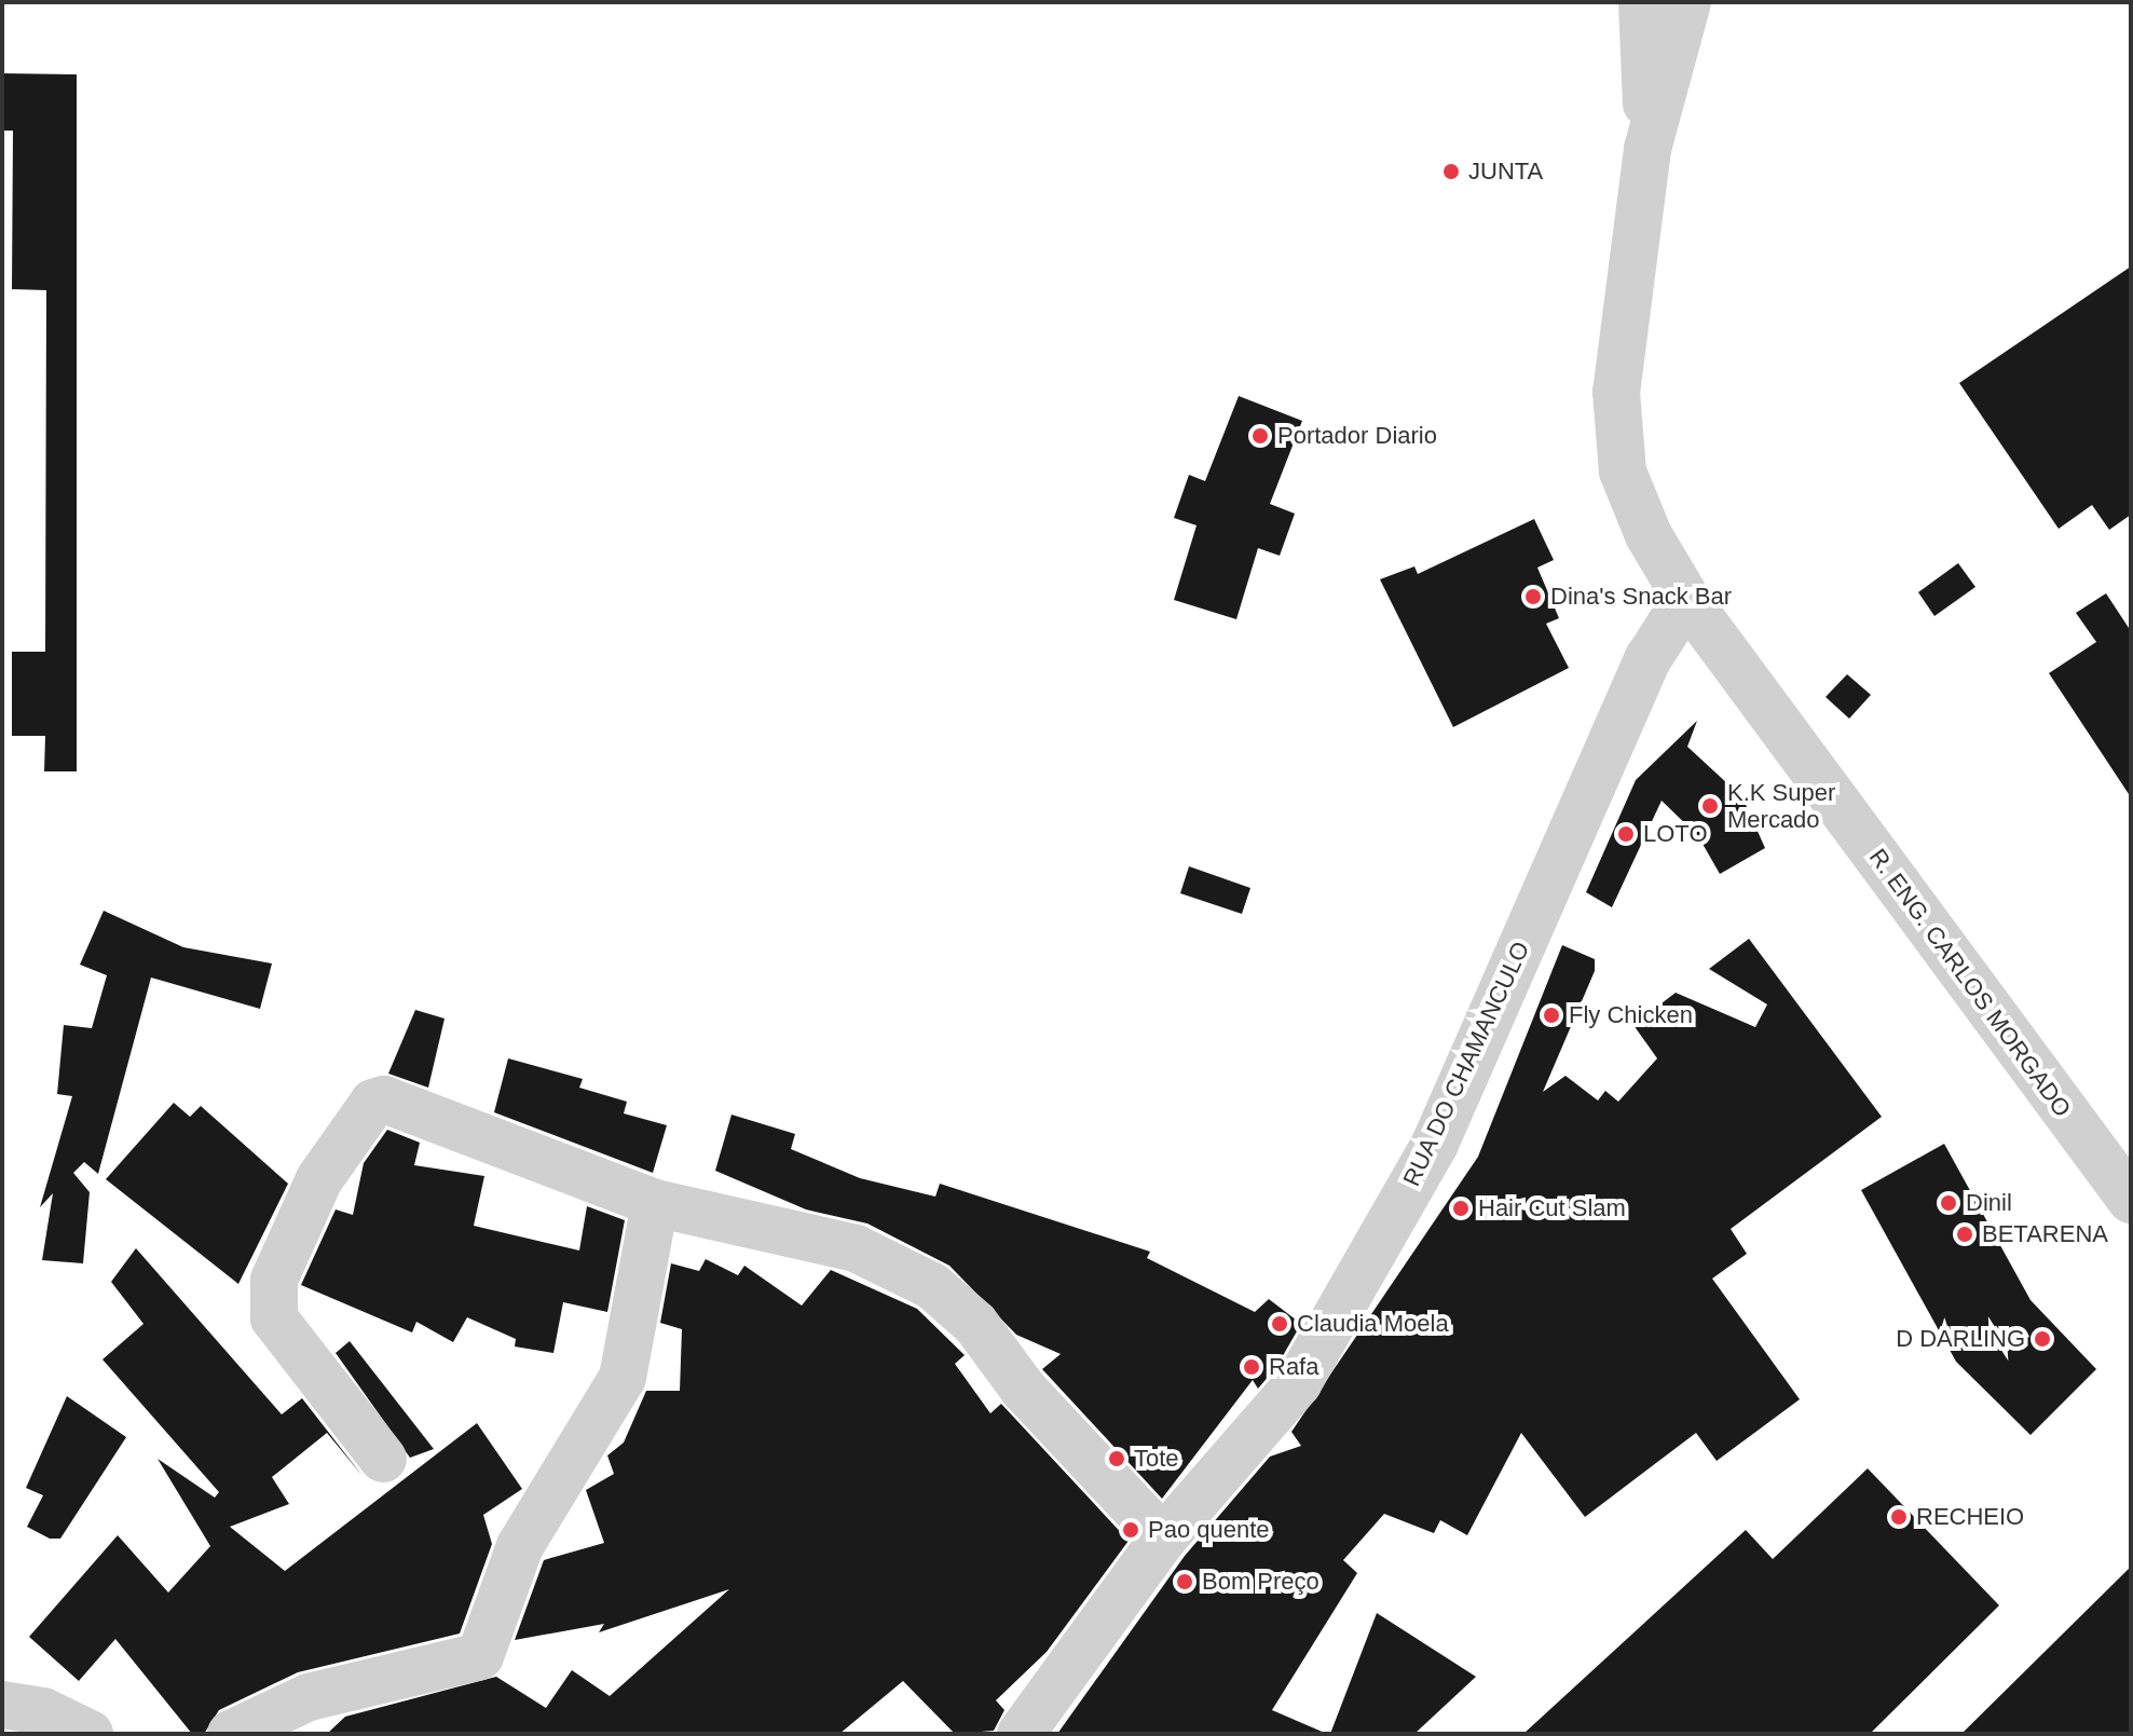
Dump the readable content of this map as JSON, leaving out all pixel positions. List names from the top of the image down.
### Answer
{
  "streets": {
    "street": ["R. ENG. CARLOS MORGADO", "RUA DO CHAMANCULO"]
  },
  "crossings": [
    ["R. ENG. CARLOS MORGADO", "RUA DO CHAMANCULO"]
  ],
  "places": [
    "JUNTA",
    "Portador Diario",
    "Dina's Snack Bar",
    "K.K Super Mercado",
    "LOTO",
    "Fly Chicken",
    "Dinil",
    "Hair Cut Slam",
    "BETARENA",
    "Claudia Moela",
    "D DARLING",
    "Rafa",
    "Tote",
    "RECHEIO",
    "Pao quente",
    "Bom Preço"
  ]
}
